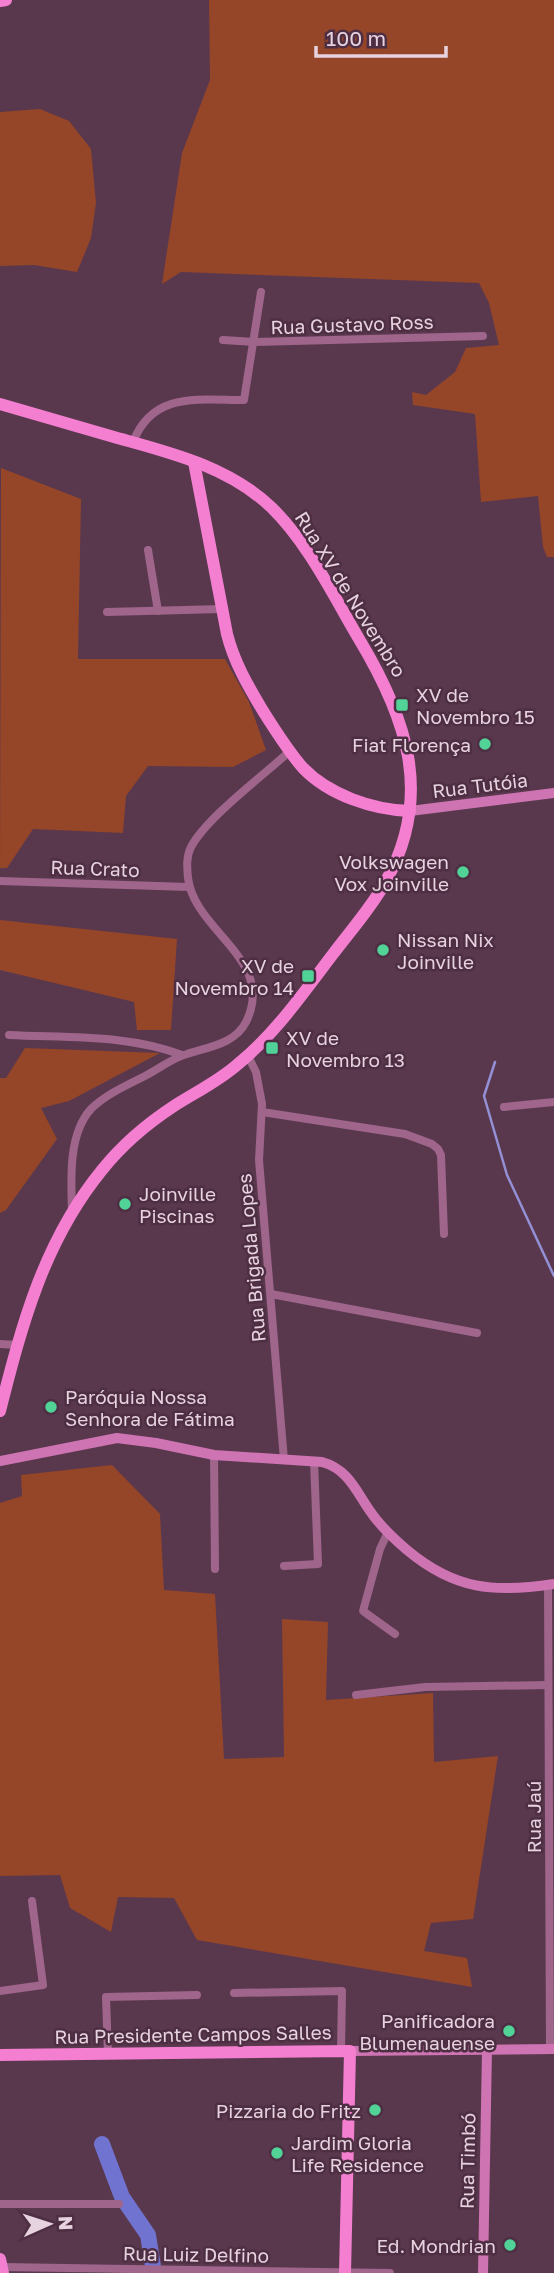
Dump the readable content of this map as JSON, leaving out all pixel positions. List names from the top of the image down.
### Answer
{
  "streets": {
    "main road": ["Rua XV de Novembro", "Rua Presidente Campos Salles"],
    "street": [
      "Rua Gustavo Ross",
      "Rua Tutóia",
      "Rua Crato",
      "Rua Brigada Lopes",
      "Rua Jaú",
      "Rua Timbó",
      "Rua Luiz Delfino"
    ]
  },
  "crossings": [
    ["Rua XV de Novembro", "Rua Tutóia"],
    ["Rua XV de Novembro", "Rua Brigada Lopes"],
    ["Rua Jaú", "Rua Presidente Campos Salles"],
    ["Rua Presidente Campos Salles", "Rua Timbó"]
  ],
  "places": {
    "transit": ["XV de Novembro 15", "XV de Novembro 14", "XV de Novembro 13"],
    "other": [
      "Fiat Florença",
      "Volkswagen Vox Joinville",
      "Nissan Nix Joinville",
      "Joinville Piscinas",
      "Paróquia Nossa Senhora de Fátima",
      "Panificadora Blumenauense",
      "Pizzaria do Fritz",
      "Jardim Gloria Life Residence",
      "Ed. Mondrian"
    ]
  },
  "scale_bar": "100 m",
  "north": "right"
}
